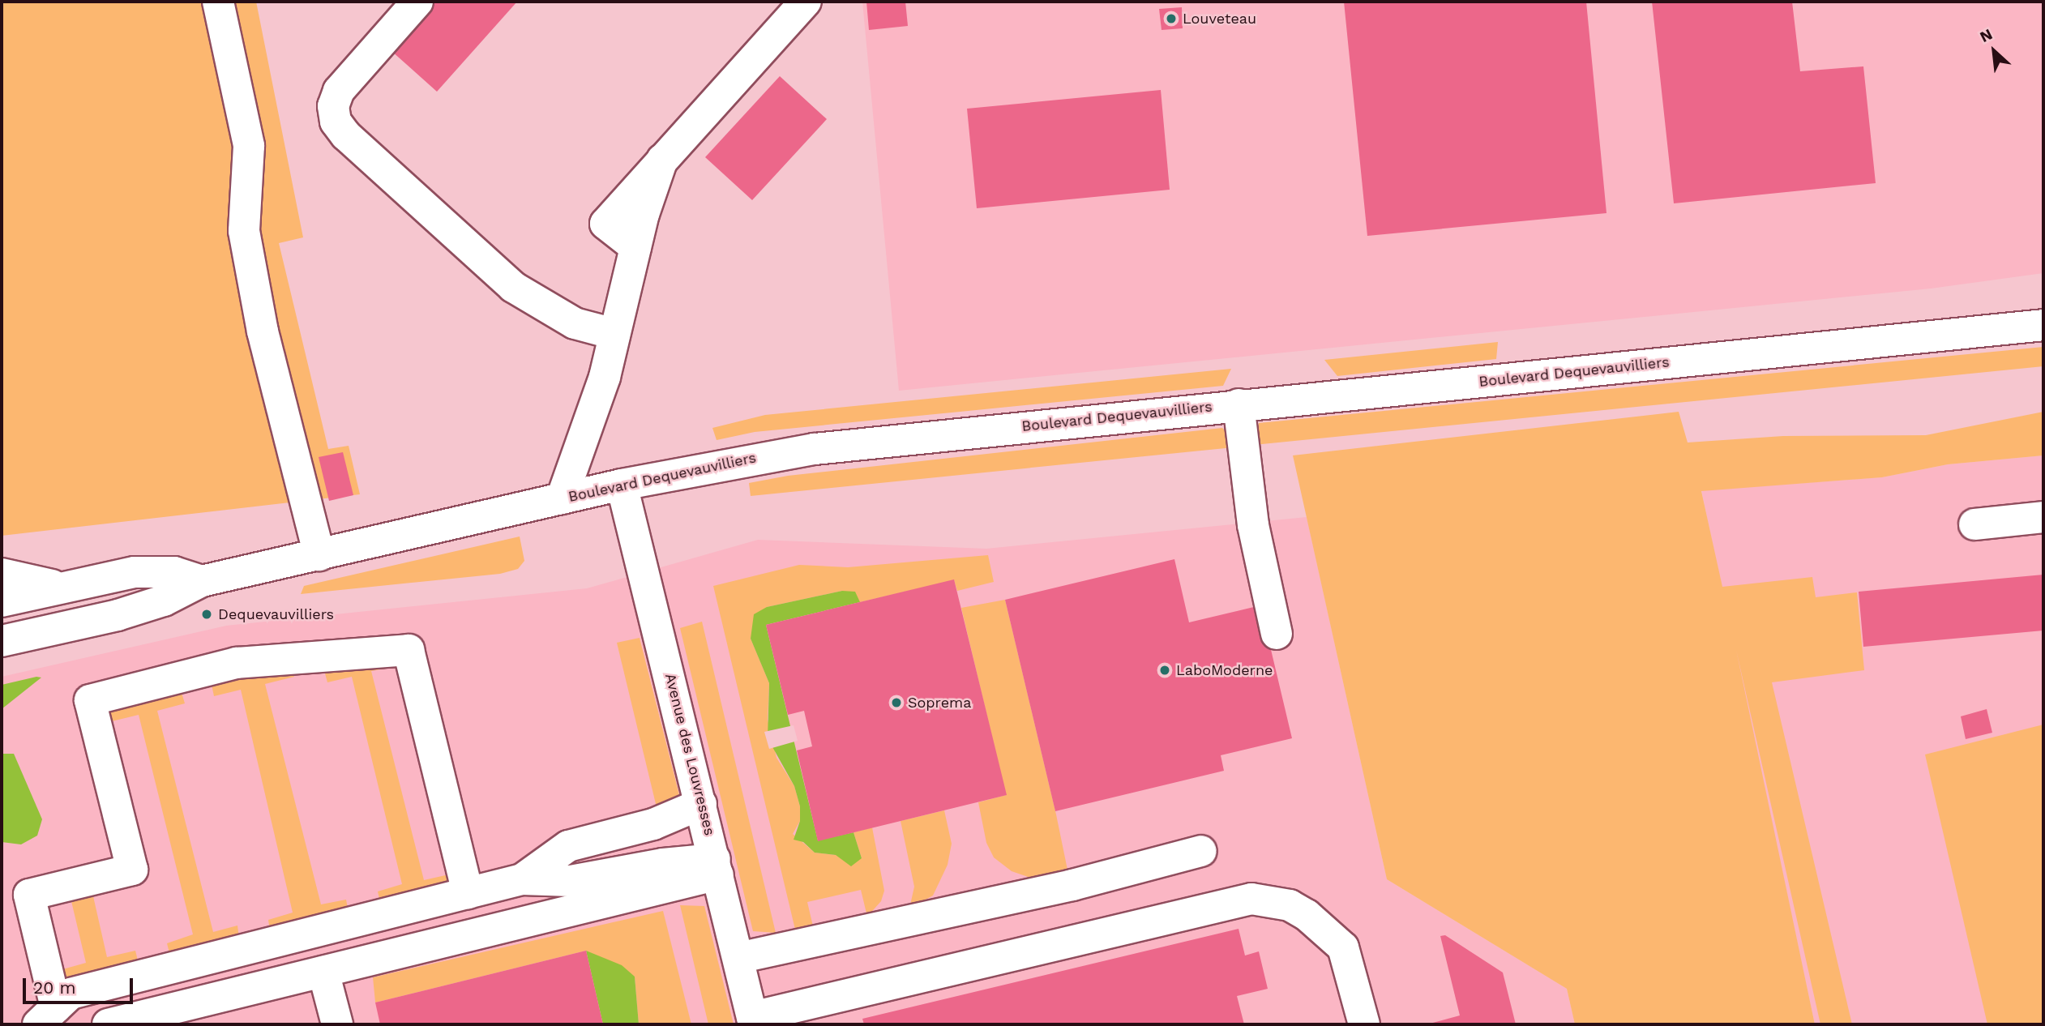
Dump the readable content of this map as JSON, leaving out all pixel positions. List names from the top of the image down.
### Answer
{
  "streets": {
    "main road": ["Boulevard Dequevauvilliers", "Avenue des Louvresses"]
  },
  "crossings": [
    ["Boulevard Dequevauvilliers", "Avenue des Louvresses"]
  ],
  "places": [
    "Louveteau",
    "Dequevauvilliers",
    "LaboModerne",
    "Soprema"
  ],
  "scale_bar": "20 m",
  "north": "top left"
}
